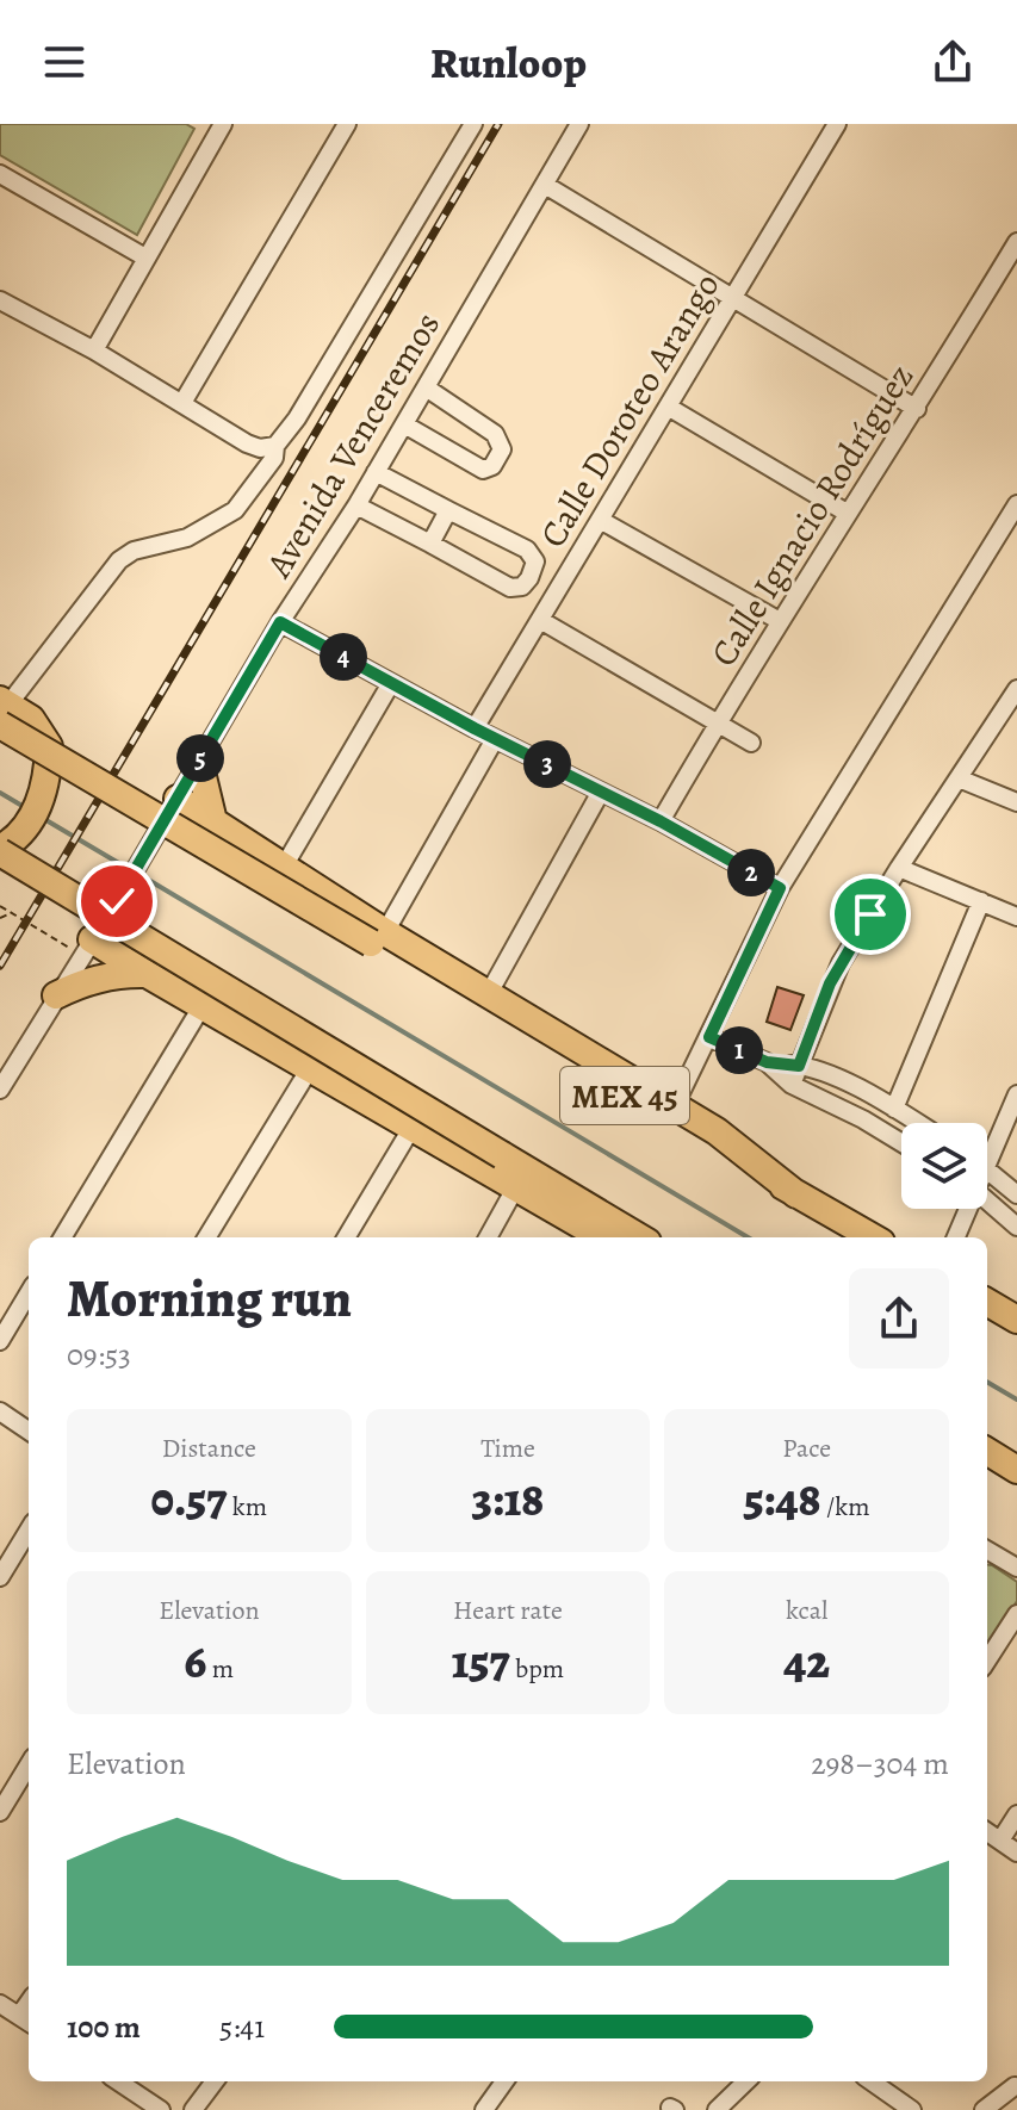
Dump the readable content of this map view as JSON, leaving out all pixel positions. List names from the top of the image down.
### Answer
{
  "streets": {
    "highway": ["MEX 45"],
    "street": ["Calle Doroteo Arango", "Avenida Venceremos", "Calle Ignacio Rodríguez"]
  },
  "page": {
    "header": "Runloop",
    "pins": [
      "4",
      "5",
      "3",
      "2",
      "1"
    ],
    "heading": ["Morning run", "09:53"],
    "stats": [
      ["Distance", "0.57 km"],
      ["Time", "3:18"],
      ["Pace", "5:48 /km"],
      ["Elevation", "6 m"],
      ["Heart rate", "157 bpm"],
      ["kcal", "42"]
    ],
    "chart": ["Elevation", "298–304 m"],
    "list": [
      {
        "name": "100 m",
        "note": "5:41"
      }
    ]
  }
}
